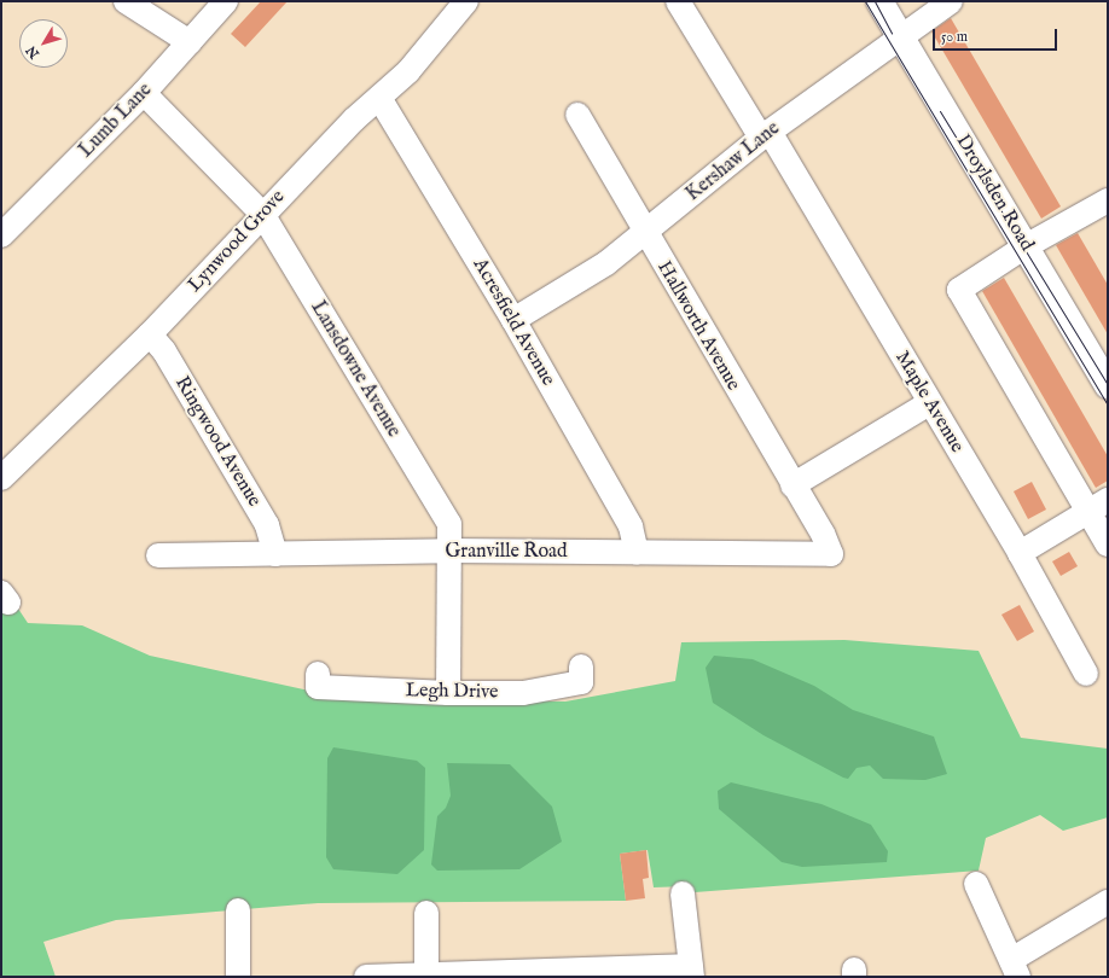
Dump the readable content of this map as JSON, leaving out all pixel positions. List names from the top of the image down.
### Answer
{
  "streets": {
    "main road": ["Droylsden Road"],
    "street": [
      "Lumb Lane",
      "Kershaw Lane",
      "Lynwood Grove",
      "Acresfield Avenue",
      "Hallworth Avenue",
      "Lansdowne Avenue",
      "Maple Avenue",
      "Ringwood Avenue",
      "Granville Road",
      "Legh Drive"
    ]
  },
  "crossings": [
    ["Lumb Lane", "Lansdowne Avenue"],
    ["Kershaw Lane", "Droylsden Road"],
    ["Kershaw Lane", "Acresfield Avenue"],
    ["Kershaw Lane", "Hallworth Avenue"],
    ["Kershaw Lane", "Maple Avenue"],
    ["Lynwood Grove", "Acresfield Avenue"],
    ["Lynwood Grove", "Lansdowne Avenue"],
    ["Lynwood Grove", "Ringwood Avenue"],
    ["Acresfield Avenue", "Granville Road"],
    ["Hallworth Avenue", "Granville Road"],
    ["Lansdowne Avenue", "Granville Road"],
    ["Lansdowne Avenue", "Legh Drive"],
    ["Ringwood Avenue", "Granville Road"]
  ],
  "scale_bar": "50 m",
  "north": "bottom left"
}
